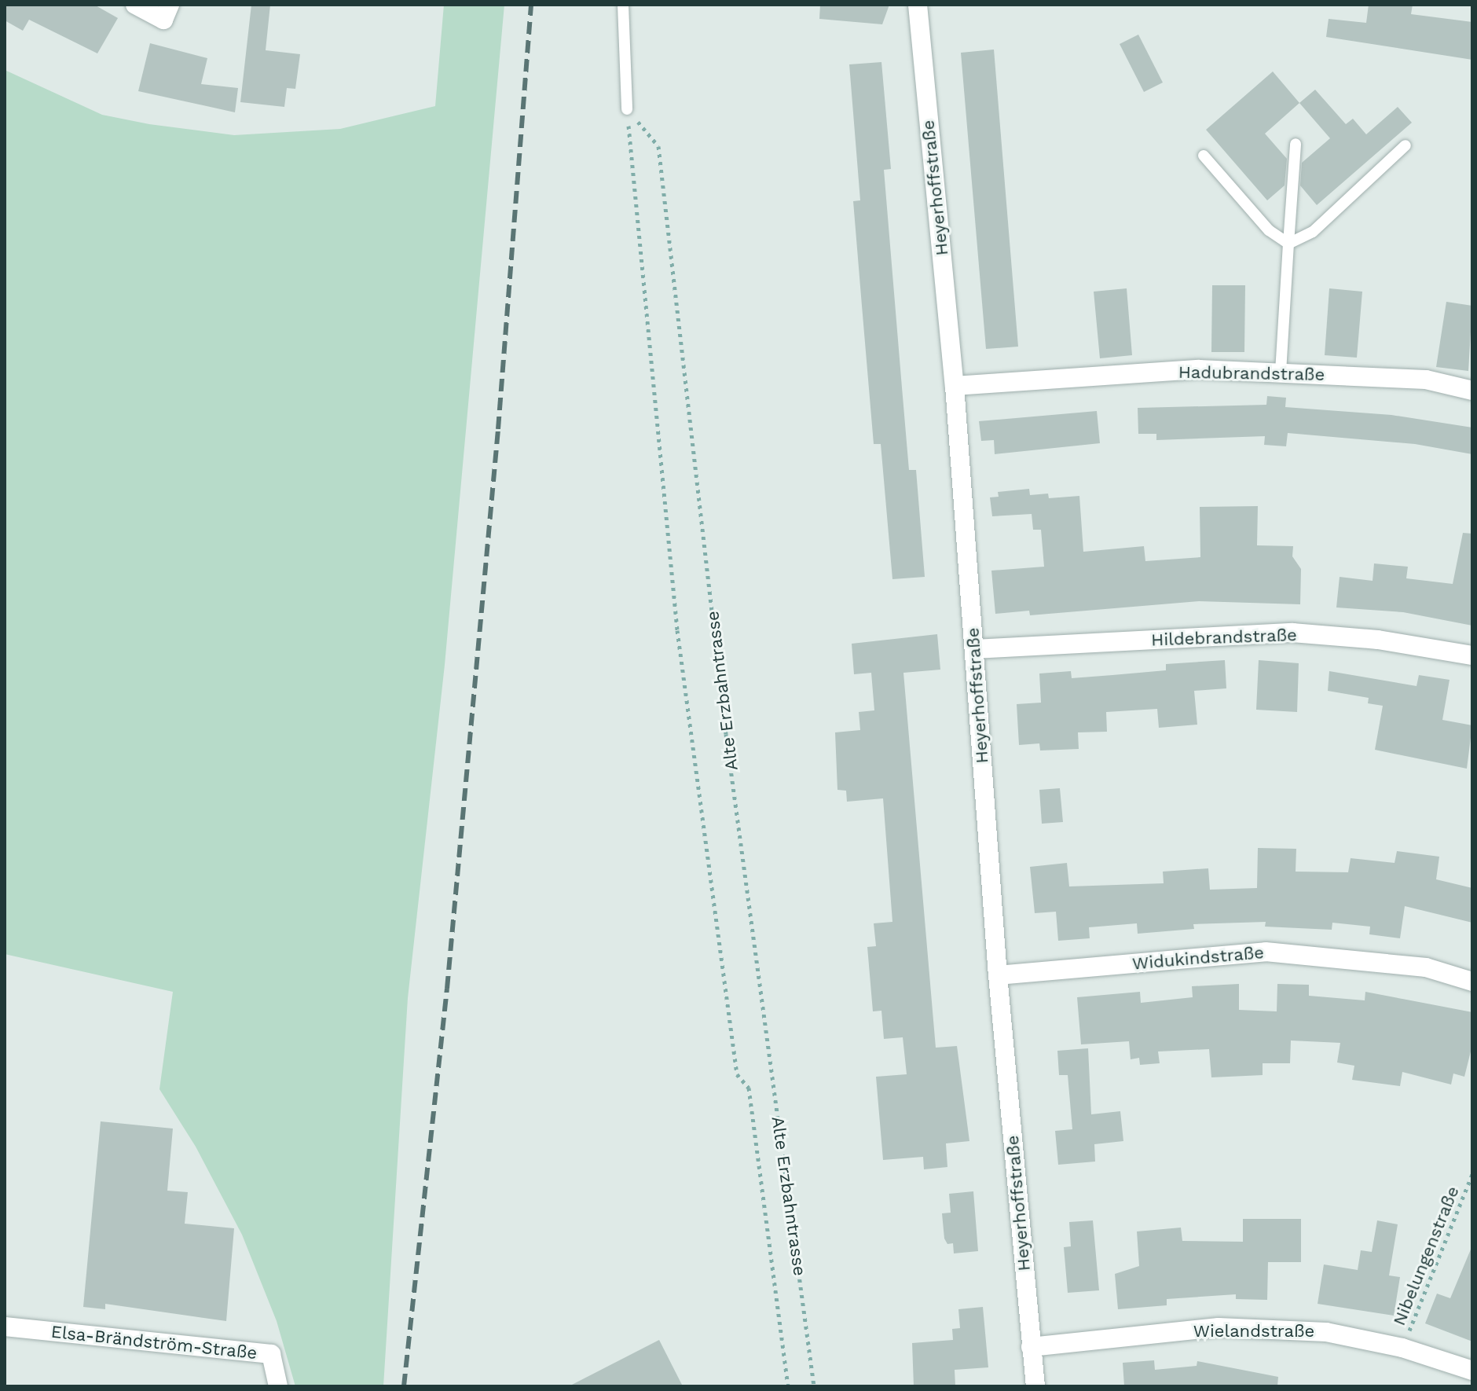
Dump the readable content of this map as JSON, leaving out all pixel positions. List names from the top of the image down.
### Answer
{
  "streets": {
    "street": [
      "Heyerhoffstraße",
      "Hadubrandstraße",
      "Hildebrandstraße",
      "Widukindstraße",
      "Wielandstraße",
      "Elsa-Brändström-Straße"
    ],
    "path": ["Alte Erzbahntrasse", "Nibelungenstraße"]
  },
  "crossings": [
    ["Heyerhoffstraße", "Hadubrandstraße"],
    ["Heyerhoffstraße", "Hildebrandstraße"],
    ["Heyerhoffstraße", "Widukindstraße"],
    ["Heyerhoffstraße", "Wielandstraße"],
    ["Nibelungenstraße", "Wielandstraße"]
  ]
}
